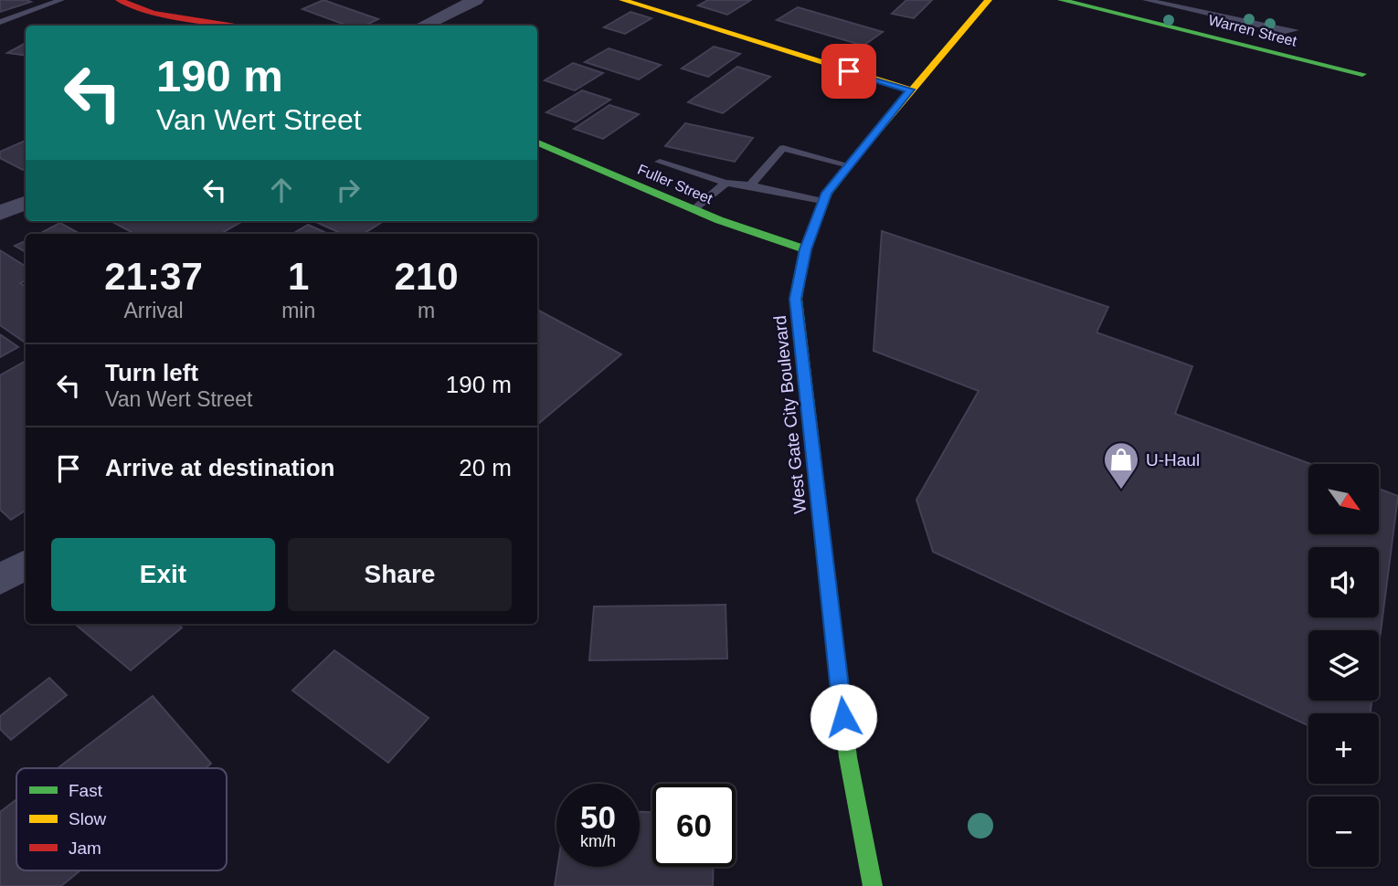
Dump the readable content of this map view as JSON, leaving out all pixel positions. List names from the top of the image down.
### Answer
{
  "streets": {
    "street": ["Warren Street", "Fuller Street", "West Gate City Boulevard"]
  },
  "crossings": [
    ["Fuller Street", "West Gate City Boulevard"]
  ],
  "places": {
    "shop": ["U-Haul"]
  },
  "legend": ["Fast", "Slow", "Jam"],
  "north": "bottom right",
  "page": {
    "turn": ["190 m", "Van Wert Street"],
    "eta": [
      "21:37",
      "Arrival",
      "1",
      "min",
      "210",
      "m"
    ],
    "list": [
      {
        "name": "Turn left",
        "note": "Van Wert Street",
        "value": "190 m"
      },
      {
        "name": "Arrive at destination",
        "value": "20 m"
      }
    ],
    "map_buttons": ["+", "−"],
    "buttons": ["Exit", "Share"],
    "speed": "50 km/h",
    "limit": "60"
  }
}
